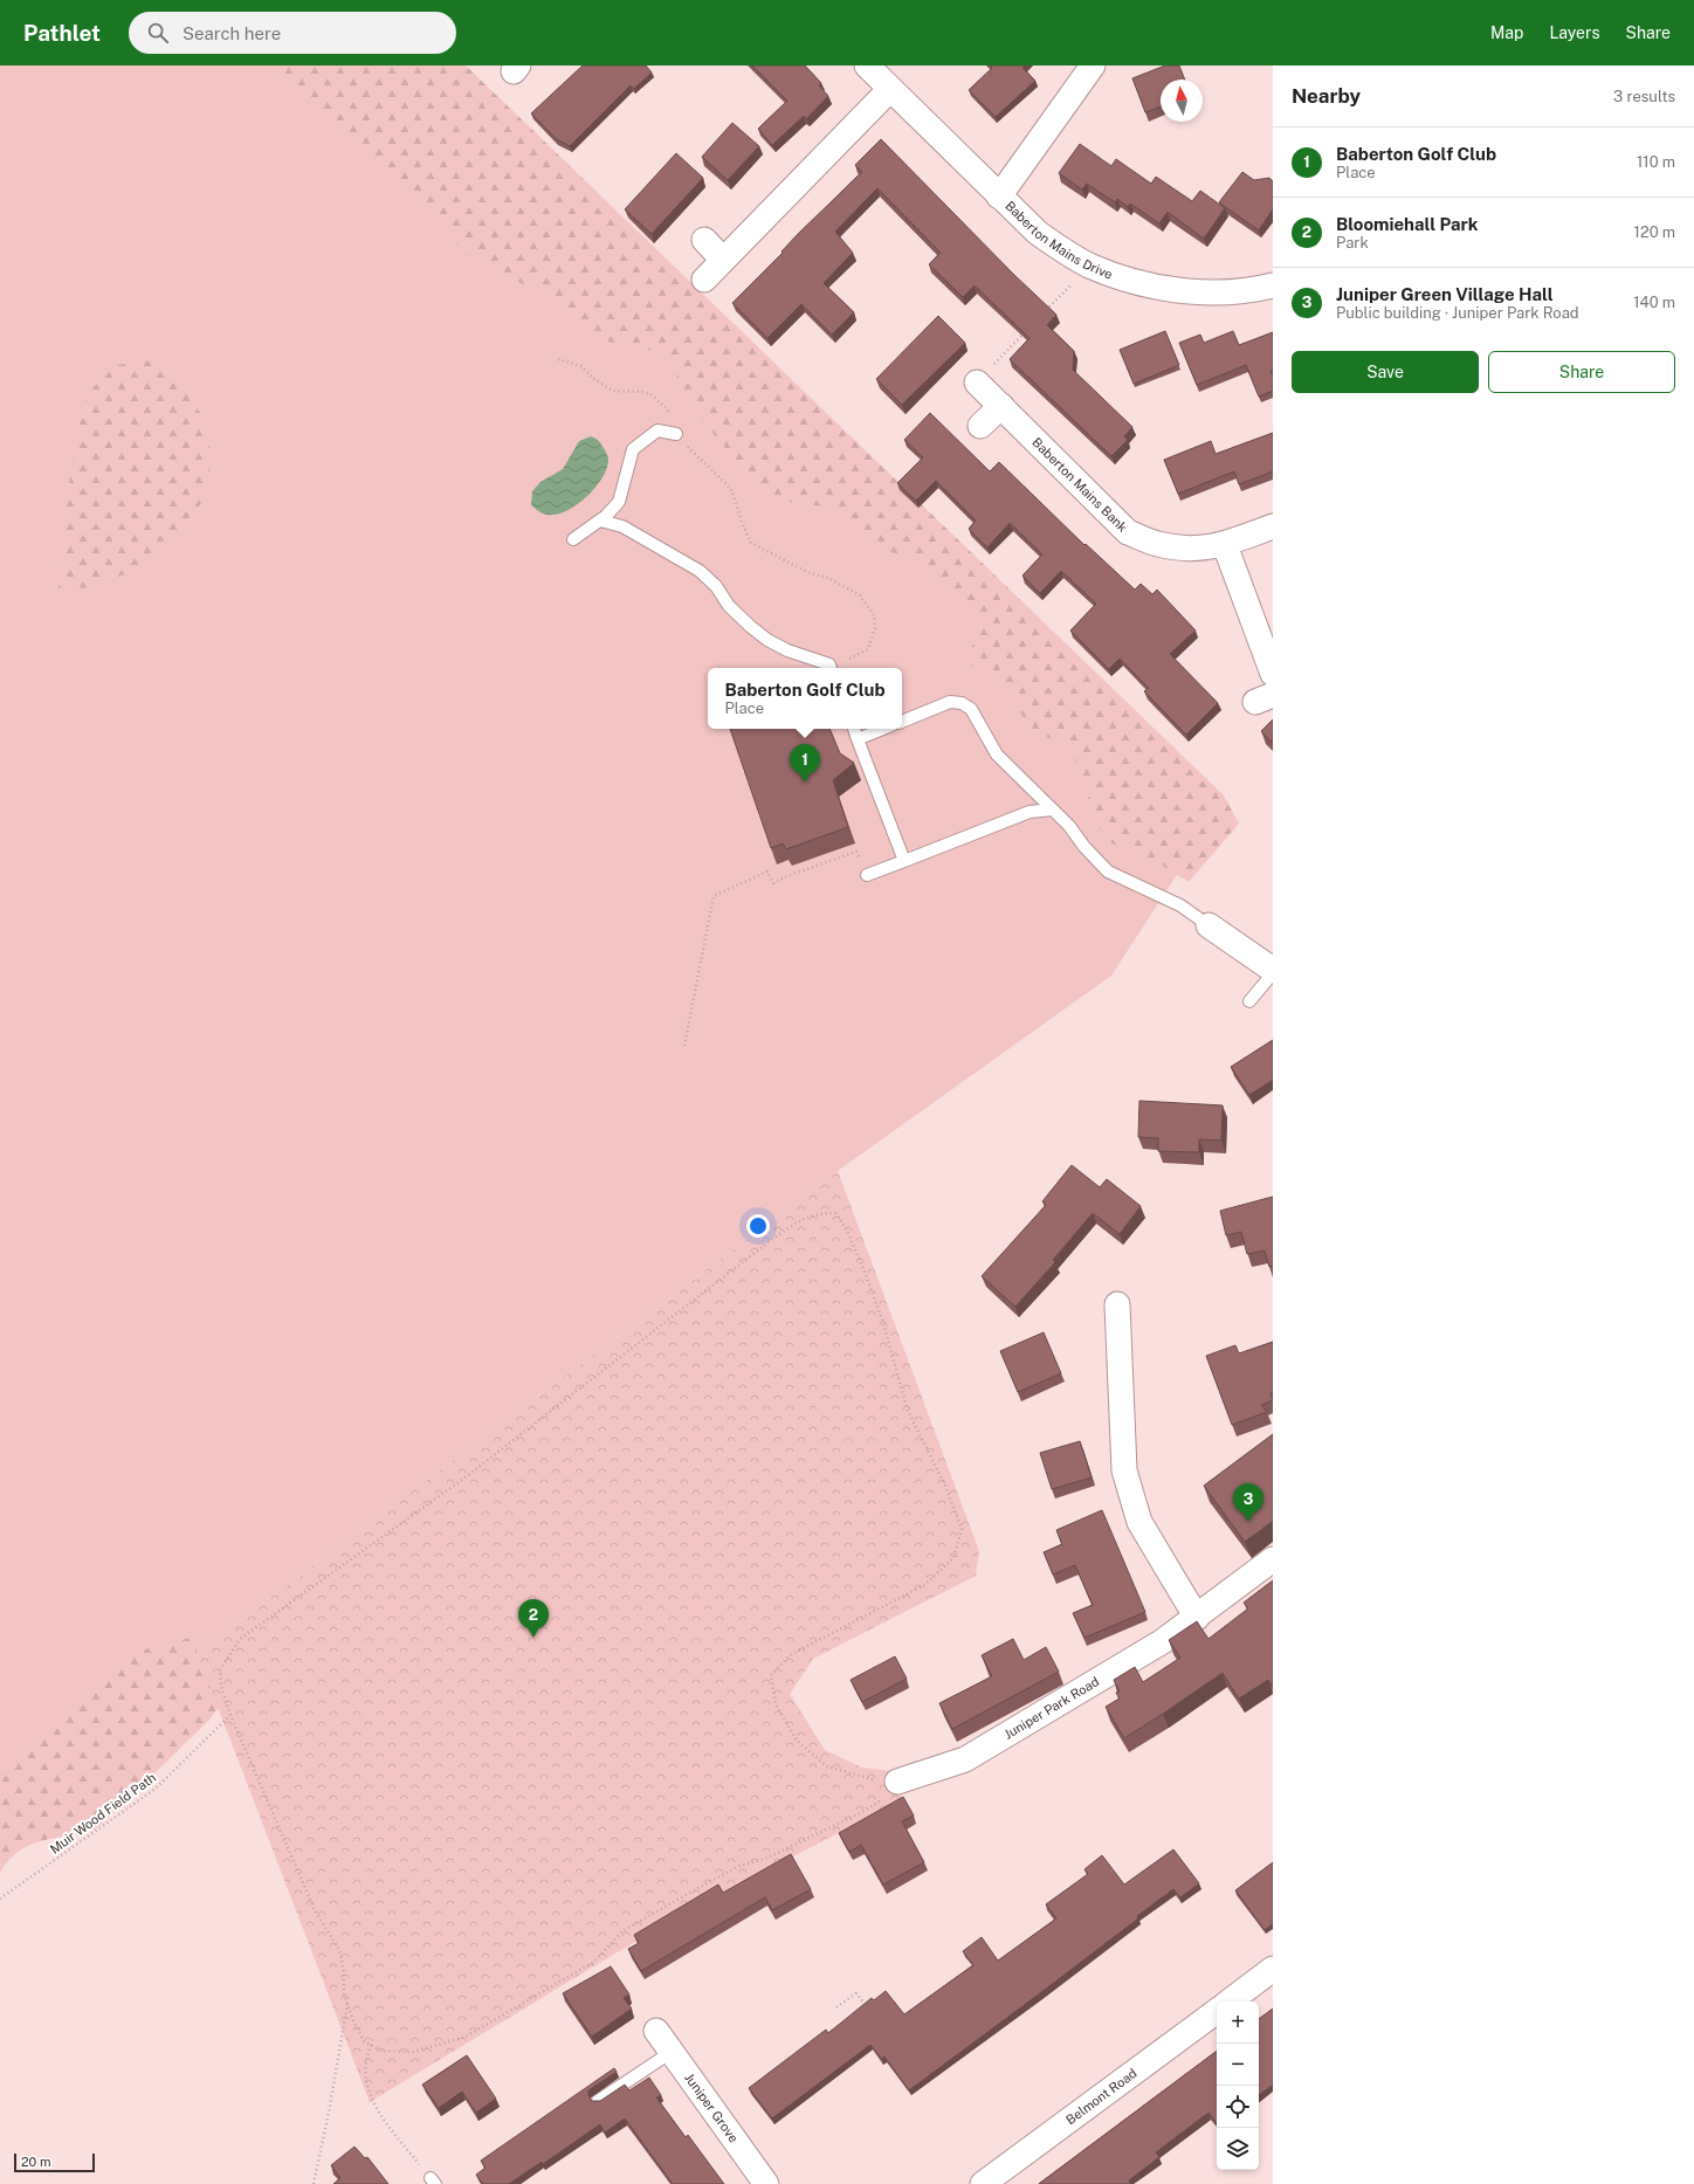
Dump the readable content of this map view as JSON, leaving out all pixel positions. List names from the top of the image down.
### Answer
{
  "streets": {
    "street": [
      "Baberton Mains Drive",
      "Baberton Mains Bank",
      "Juniper Park Road",
      "Belmont Road",
      "Juniper Grove"
    ],
    "path": ["Muir Wood Field Path"]
  },
  "scale_bar": "20 m",
  "north": "top",
  "page": {
    "header": "Pathlet",
    "search": "Search here",
    "nav": ["Map", "Layers", "Share"],
    "heading": ["Nearby", "3 results"],
    "list": [
      {
        "mark": "1",
        "name": "Baberton Golf Club",
        "note": "Place",
        "value": "110 m"
      },
      {
        "mark": "2",
        "name": "Bloomiehall Park",
        "note": "Park",
        "value": "120 m"
      },
      {
        "mark": "3",
        "name": "Juniper Green Village Hall",
        "note": "Public building · Juniper Park Road",
        "value": "140 m"
      }
    ],
    "buttons": ["Save", "Share"],
    "popup": ["Baberton Golf Club", "Place"],
    "pins": ["1", "3", "2"],
    "map_buttons": ["+", "−"],
    "scale": "20 m"
  }
}
